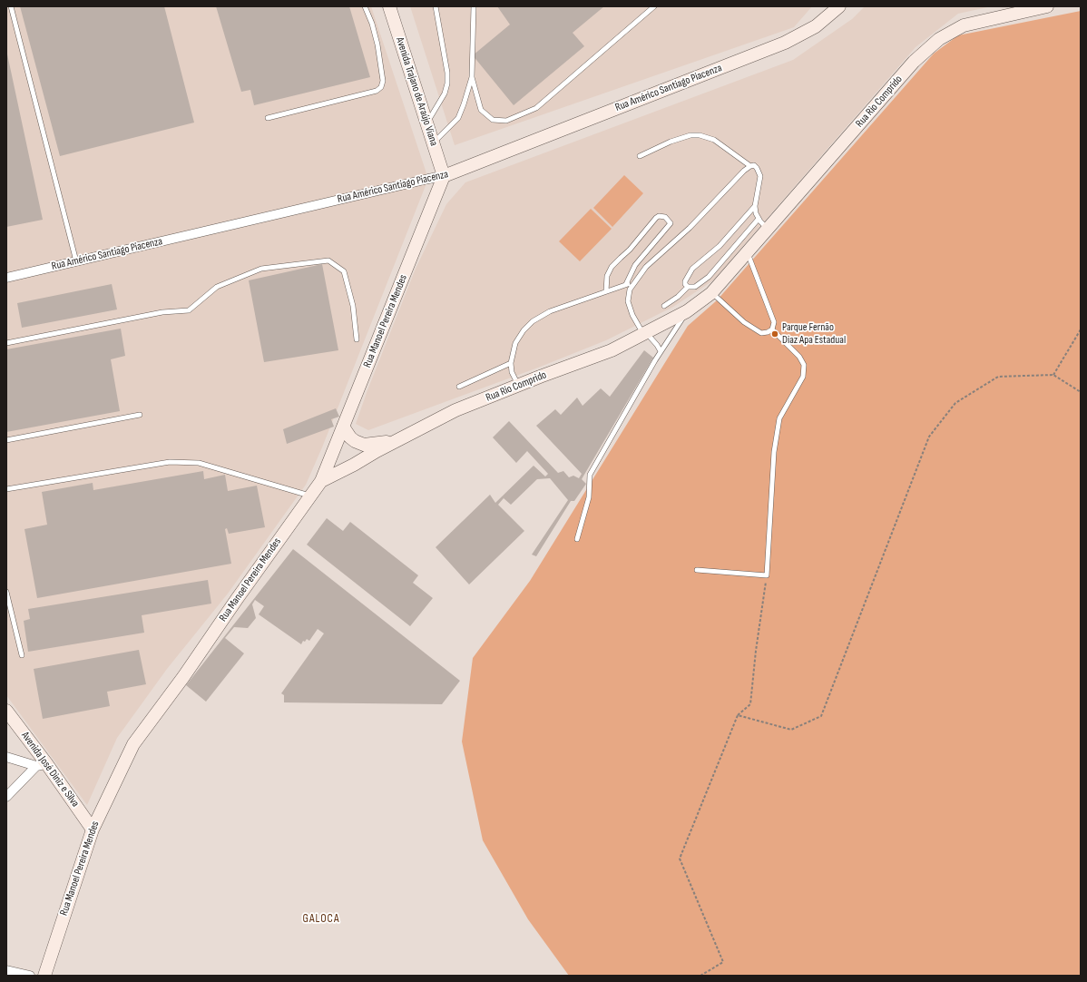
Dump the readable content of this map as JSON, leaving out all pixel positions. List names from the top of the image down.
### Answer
{
  "streets": {
    "street": [
      "Rua Américo Santiago Piacenza",
      "Avenida Trajano de Araújo Viana",
      "Rua Rio Comprido",
      "Rua Manoel Pereira Mendes",
      "Avenida José Diniz e Silva"
    ]
  },
  "crossings": [
    ["Rua Américo Santiago Piacenza", "Avenida Trajano de Araújo Viana"],
    ["Rua Américo Santiago Piacenza", "Rua Manoel Pereira Mendes"],
    ["Avenida Trajano de Araújo Viana", "Rua Manoel Pereira Mendes"],
    ["Rua Rio Comprido", "Rua Manoel Pereira Mendes"],
    ["Rua Manoel Pereira Mendes", "Avenida José Diniz e Silva"]
  ],
  "districts": ["GALOCA"],
  "places": ["Parque Fernão Diaz Apa Estadual"]
}
